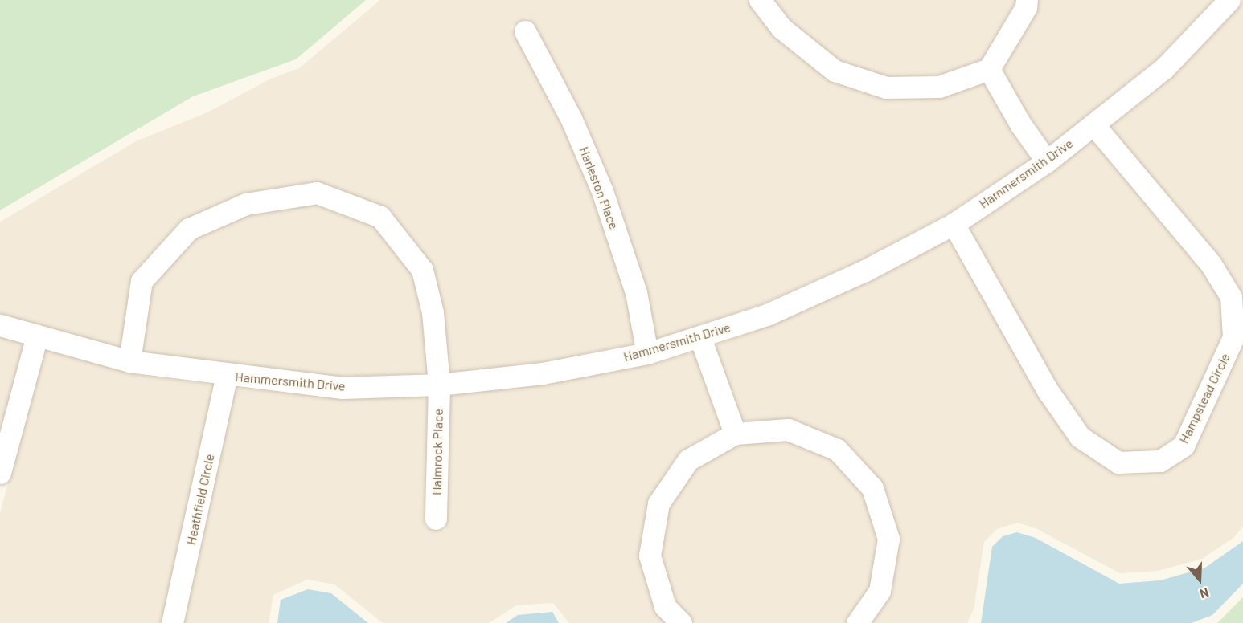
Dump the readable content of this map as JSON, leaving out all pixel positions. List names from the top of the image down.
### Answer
{
  "streets": {
    "street": [
      "Hammersmith Drive",
      "Harleston Place",
      "Hampstead Circle",
      "Halmrock Place",
      "Heathfield Circle"
    ]
  },
  "crossings": [
    ["Hammersmith Drive", "Harleston Place"],
    ["Hammersmith Drive", "Hampstead Circle"],
    ["Hammersmith Drive", "Halmrock Place"],
    ["Hammersmith Drive", "Heathfield Circle"]
  ],
  "north": "bottom"
}
